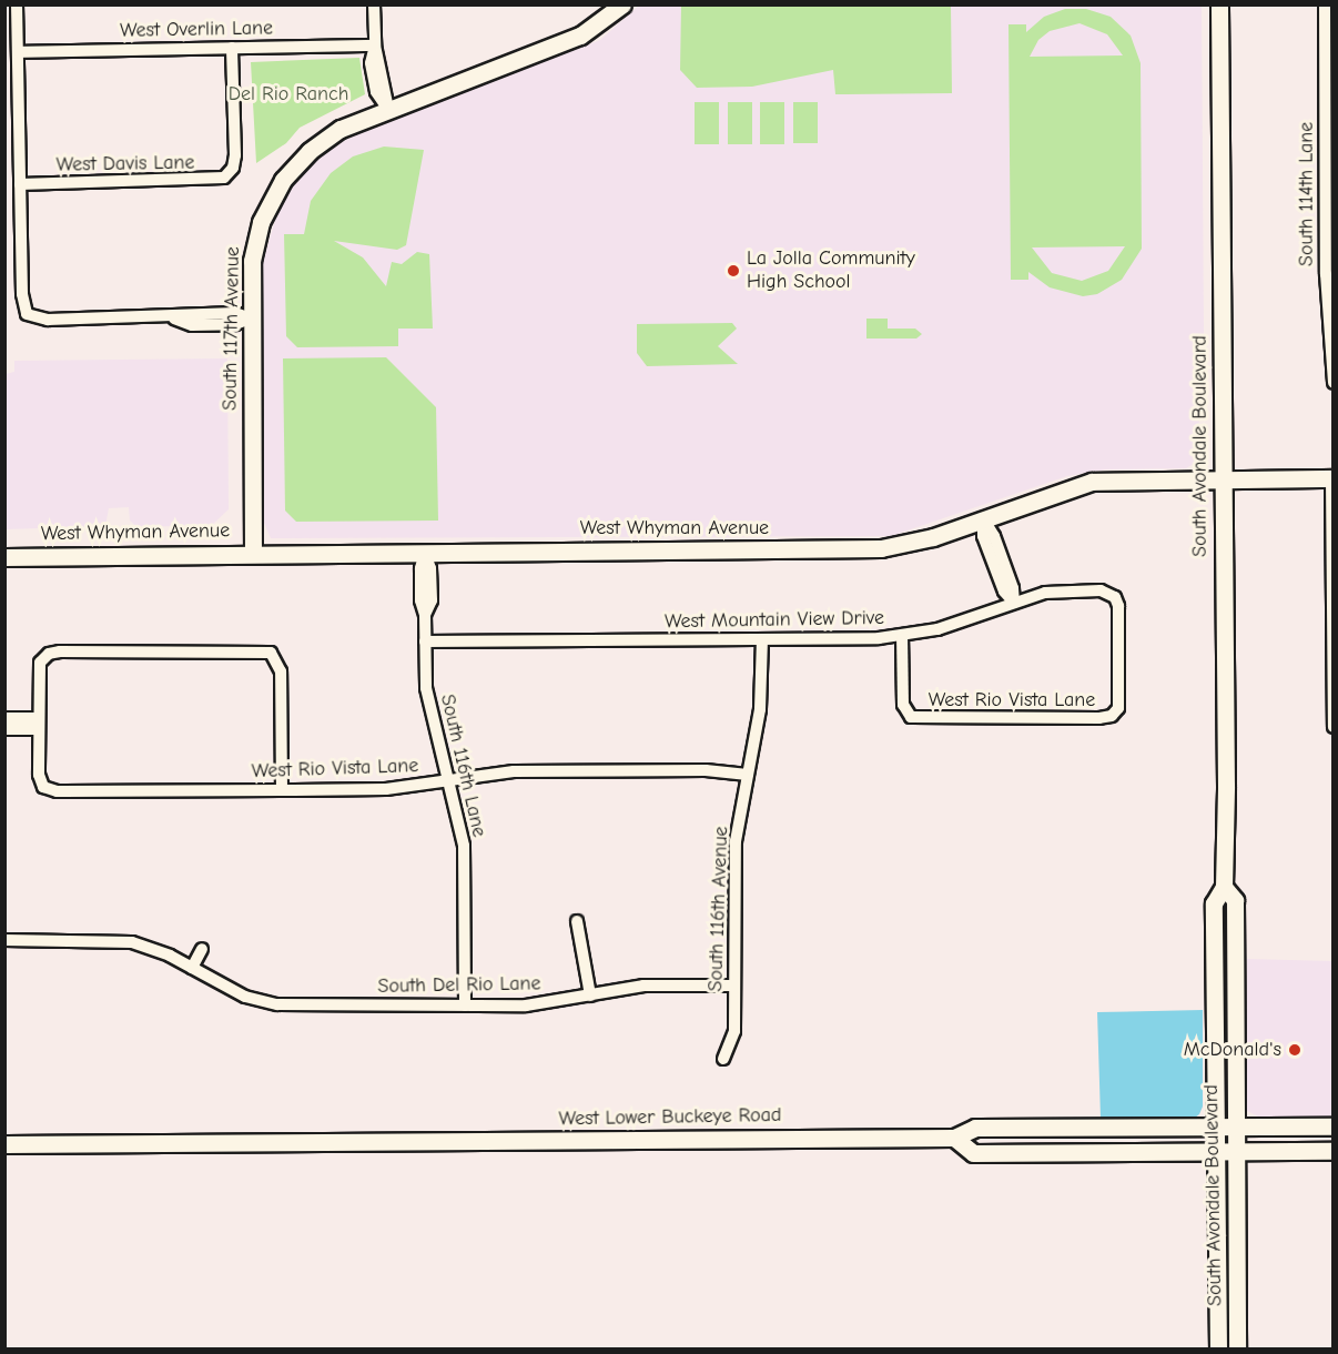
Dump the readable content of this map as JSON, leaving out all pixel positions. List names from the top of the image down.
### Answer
{
  "streets": {
    "main road": [
      "South 117th Avenue",
      "South Avondale Boulevard",
      "West Whyman Avenue",
      "West Lower Buckeye Road"
    ],
    "street": [
      "West Overlin Lane",
      "West Davis Lane",
      "South 114th Lane",
      "West Mountain View Drive",
      "West Rio Vista Lane",
      "South 116th Lane",
      "South 116th Avenue",
      "South Del Rio Lane"
    ]
  },
  "crossings": [
    ["West Overlin Lane", "West Davis Lane"],
    ["South 117th Avenue", "West Whyman Avenue"],
    ["South Avondale Boulevard", "West Whyman Avenue"],
    ["South Avondale Boulevard", "West Lower Buckeye Road"],
    ["West Whyman Avenue", "South 116th Lane"],
    ["West Mountain View Drive", "West Rio Vista Lane"],
    ["West Mountain View Drive", "South 116th Lane"],
    ["West Mountain View Drive", "South 116th Avenue"],
    ["West Rio Vista Lane", "South 116th Lane"],
    ["West Rio Vista Lane", "South 116th Avenue"],
    ["South 116th Lane", "South Del Rio Lane"],
    ["South 116th Avenue", "South Del Rio Lane"]
  ],
  "parks": ["Del Rio Ranch"],
  "places": ["La Jolla Community High School", "McDonald's"]
}
